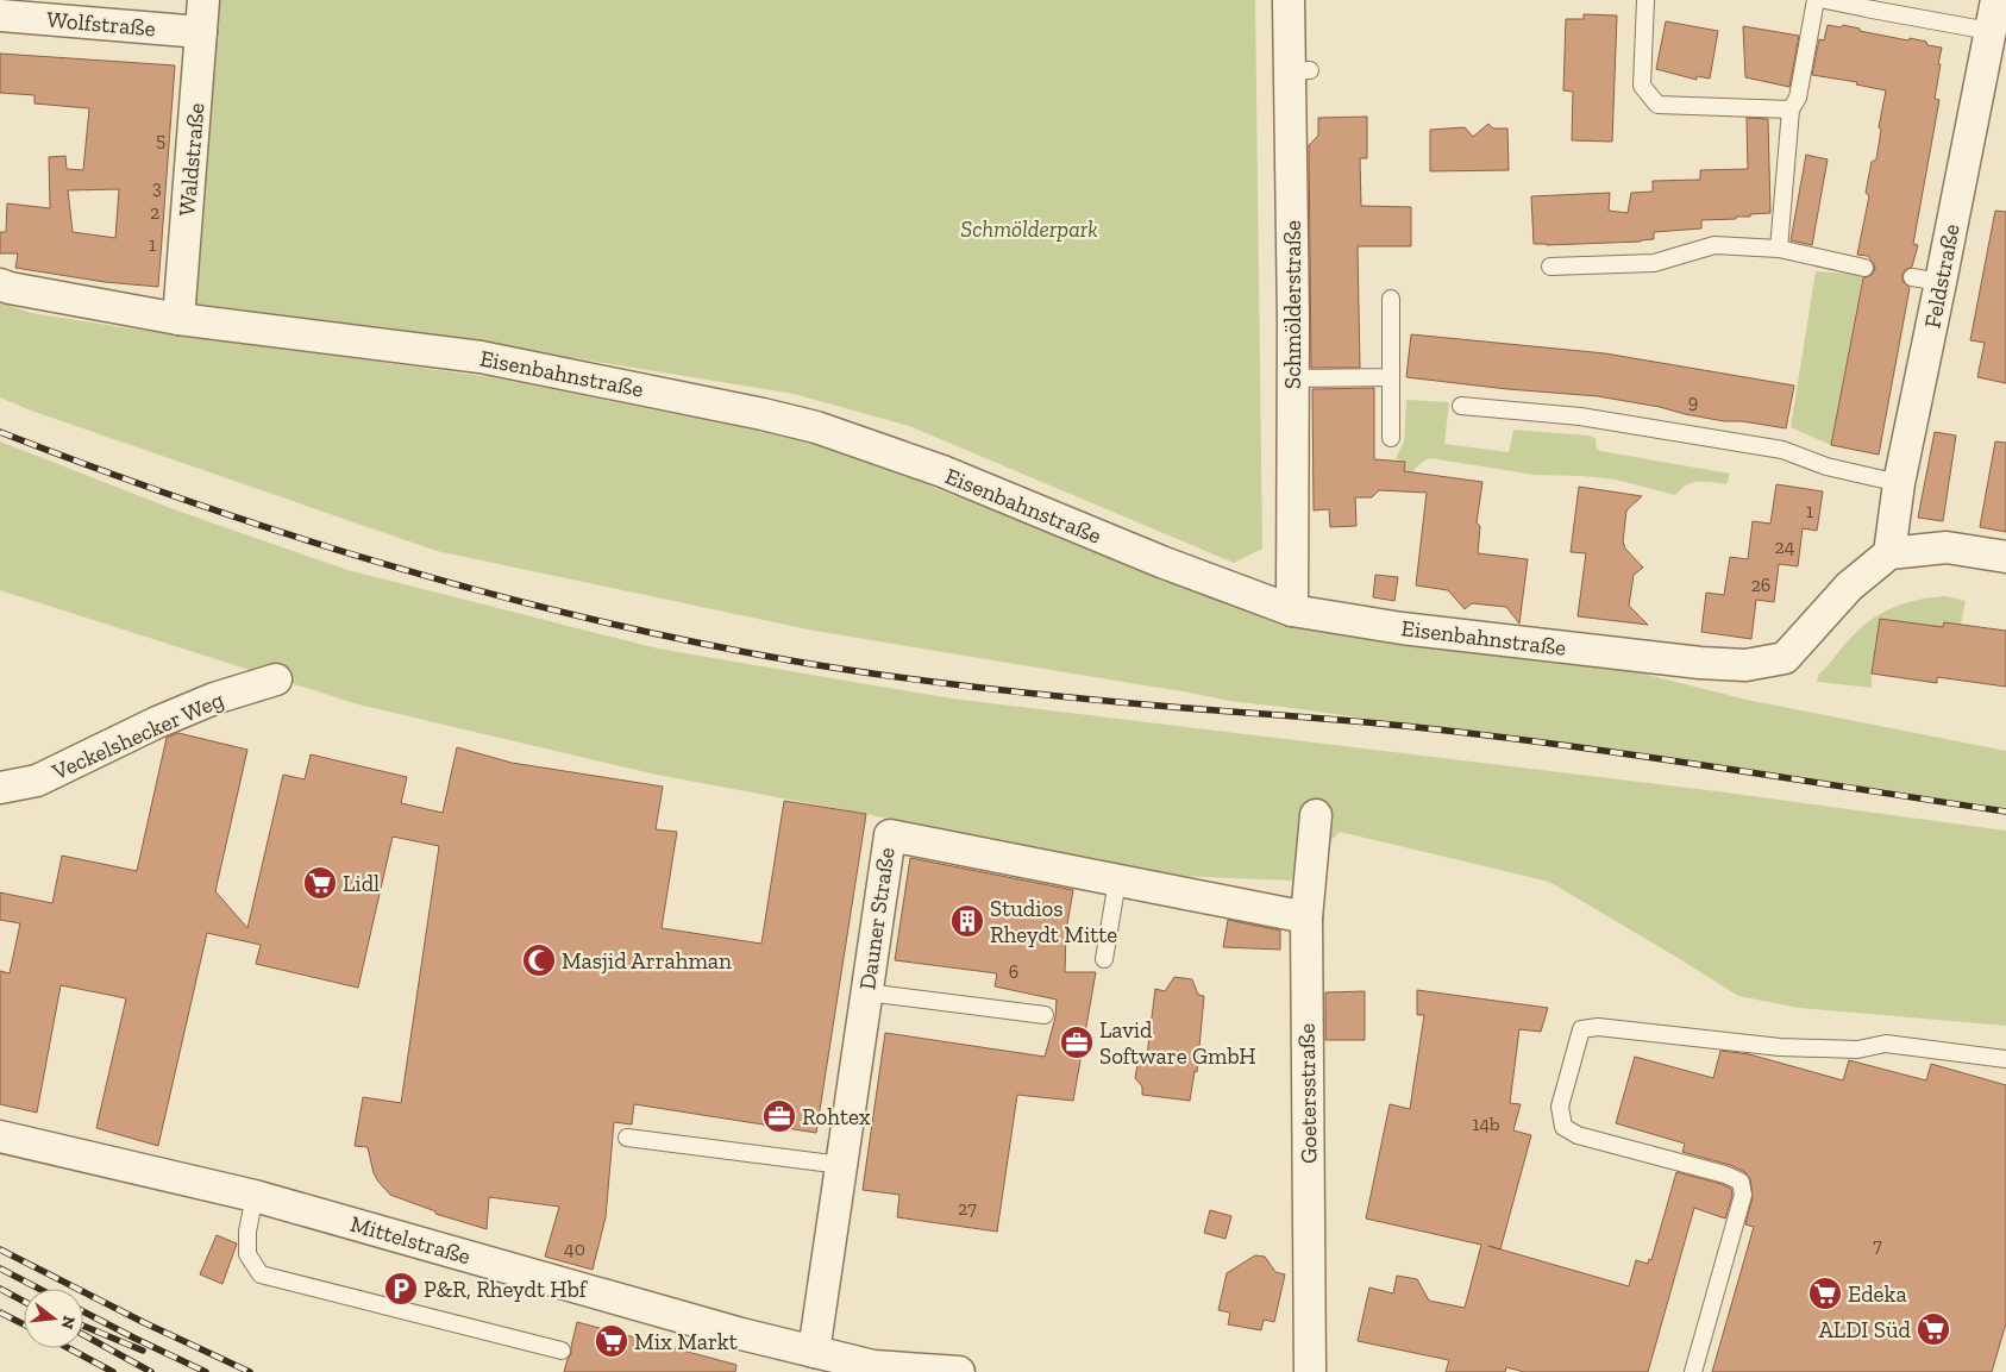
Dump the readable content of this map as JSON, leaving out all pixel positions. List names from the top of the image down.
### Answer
{
  "streets": {
    "street": [
      "Wolfstraße",
      "Waldstraße",
      "Feldstraße",
      "Schmölderstraße",
      "Eisenbahnstraße",
      "Veckelshecker Weg",
      "Dauner Straße",
      "Goetersstraße",
      "Mittelstraße"
    ]
  },
  "crossings": [
    ["Wolfstraße", "Waldstraße"],
    ["Waldstraße", "Eisenbahnstraße"],
    ["Feldstraße", "Eisenbahnstraße"],
    ["Schmölderstraße", "Eisenbahnstraße"],
    ["Dauner Straße", "Goetersstraße"],
    ["Dauner Straße", "Mittelstraße"]
  ],
  "parks": ["Schmölderpark"],
  "places": {
    "supermarket": [
      "Lidl",
      "Edeka",
      "ALDI Süd",
      "Mix Markt"
    ],
    "building": ["Studios Rheydt Mitte"],
    "mosque": ["Masjid Arrahman"],
    "office": ["Lavid Software GmbH", "Rohtex"],
    "parking": ["P&R, Rheydt Hbf"]
  },
  "house_numbers": [
    "5",
    "3",
    "2",
    "1",
    "9",
    "1",
    "24",
    "26",
    "6",
    "14b",
    "27",
    "7",
    "40"
  ],
  "north": "right"
}
